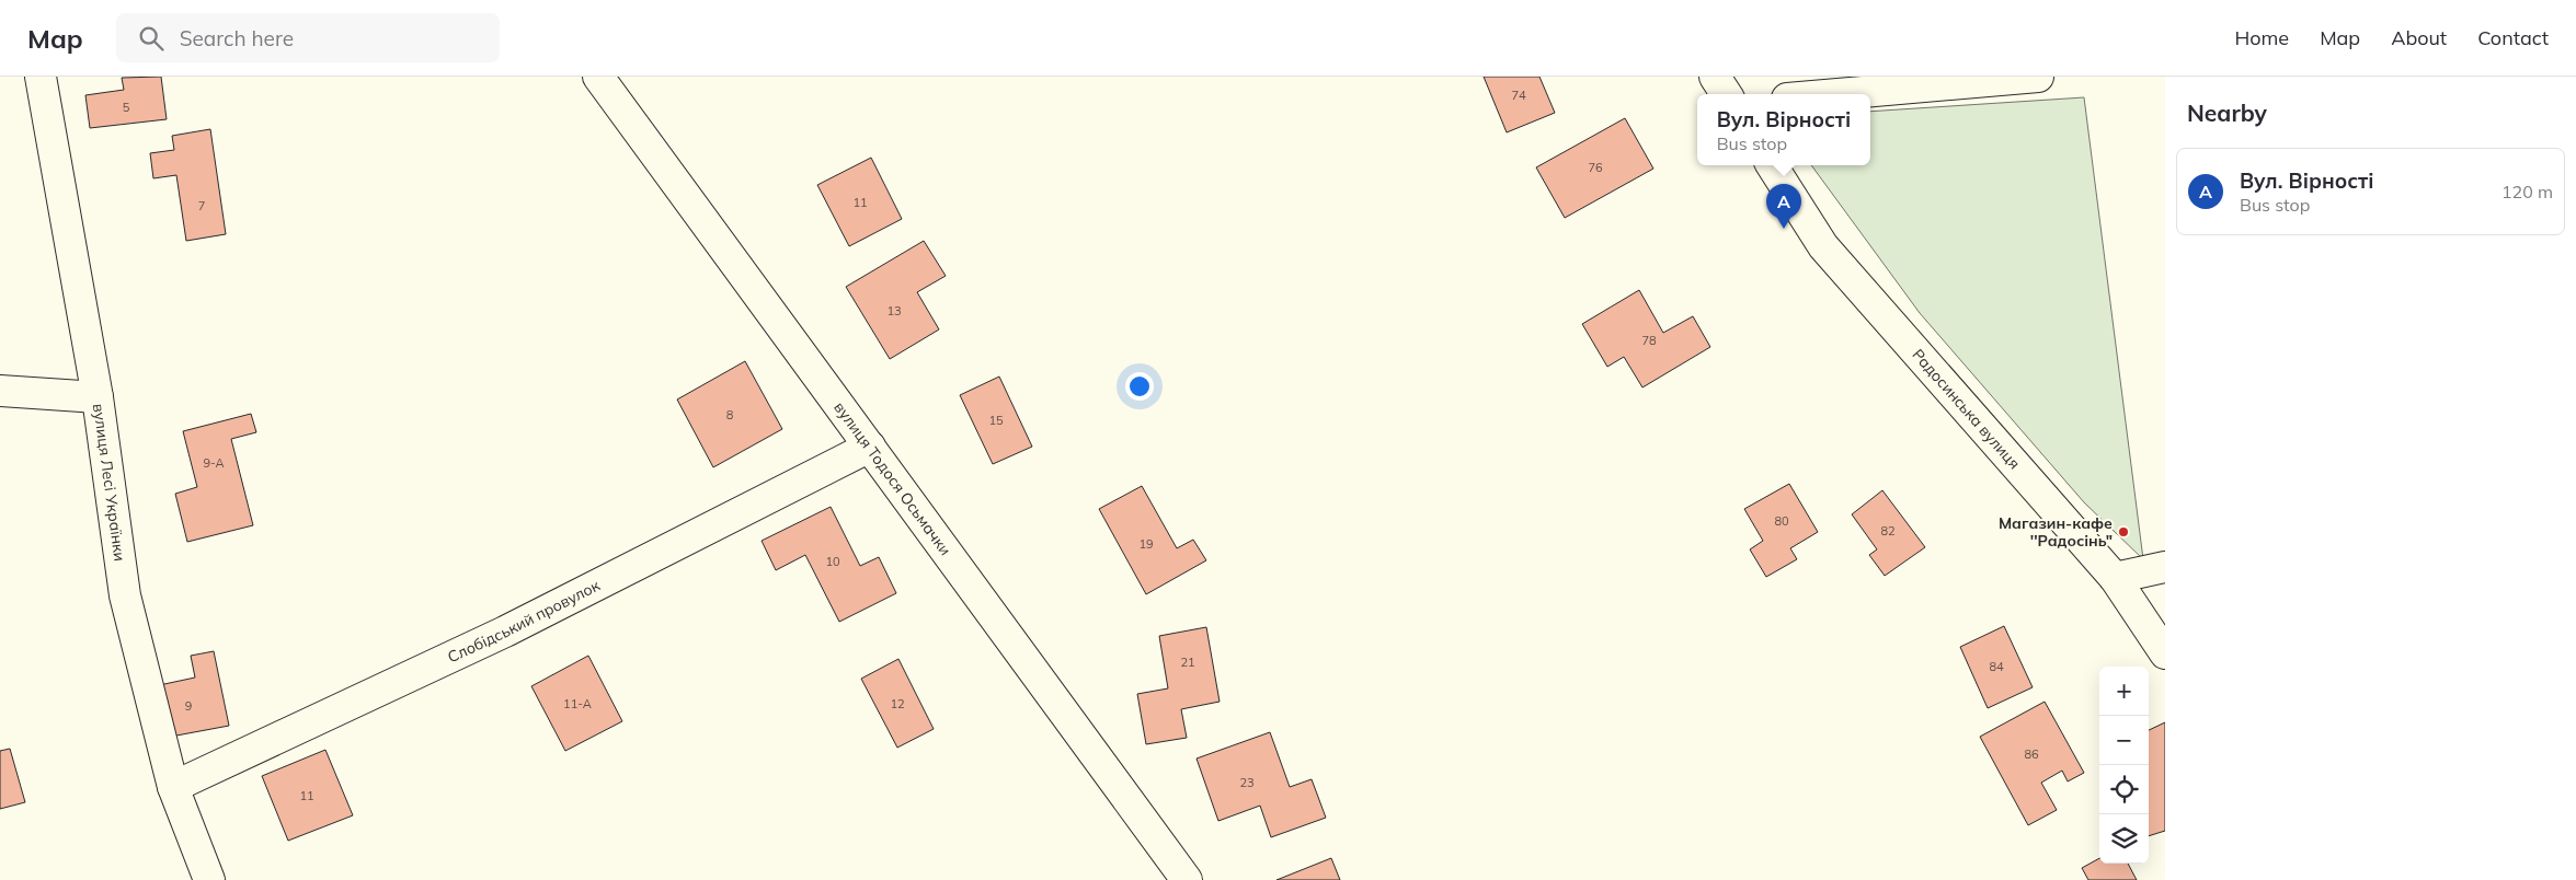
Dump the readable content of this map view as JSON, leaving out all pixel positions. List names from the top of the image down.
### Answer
{
  "streets": {
    "street": [
      "Радосинська вулиця",
      "вулиця Тодося Осьмачки",
      "вулиця Лесі Українки",
      "Слобідський провулок"
    ]
  },
  "crossings": [
    ["вулиця Тодося Осьмачки", "Слобідський провулок"],
    ["вулиця Лесі Українки", "Слобідський провулок"]
  ],
  "places": ["Магазин-кафе ''Радосінь\""],
  "house_numbers": [
    "74",
    "5",
    "76",
    "11",
    "7",
    "13",
    "78",
    "8",
    "15",
    "9-А",
    "80",
    "82",
    "19",
    "10",
    "21",
    "84",
    "11-А",
    "12",
    "9",
    "86",
    "23",
    "11"
  ],
  "page": {
    "header": "Map",
    "search": "Search here",
    "nav": [
      "Home",
      "Map",
      "About",
      "Contact"
    ],
    "heading": "Nearby",
    "popup": ["Вул. Вірності", "Bus stop"],
    "list": [
      {
        "mark": "A",
        "name": "Вул. Вірності",
        "note": "Bus stop",
        "value": "120 m"
      }
    ],
    "pins": "A",
    "map_buttons": ["+", "−"]
  }
}
